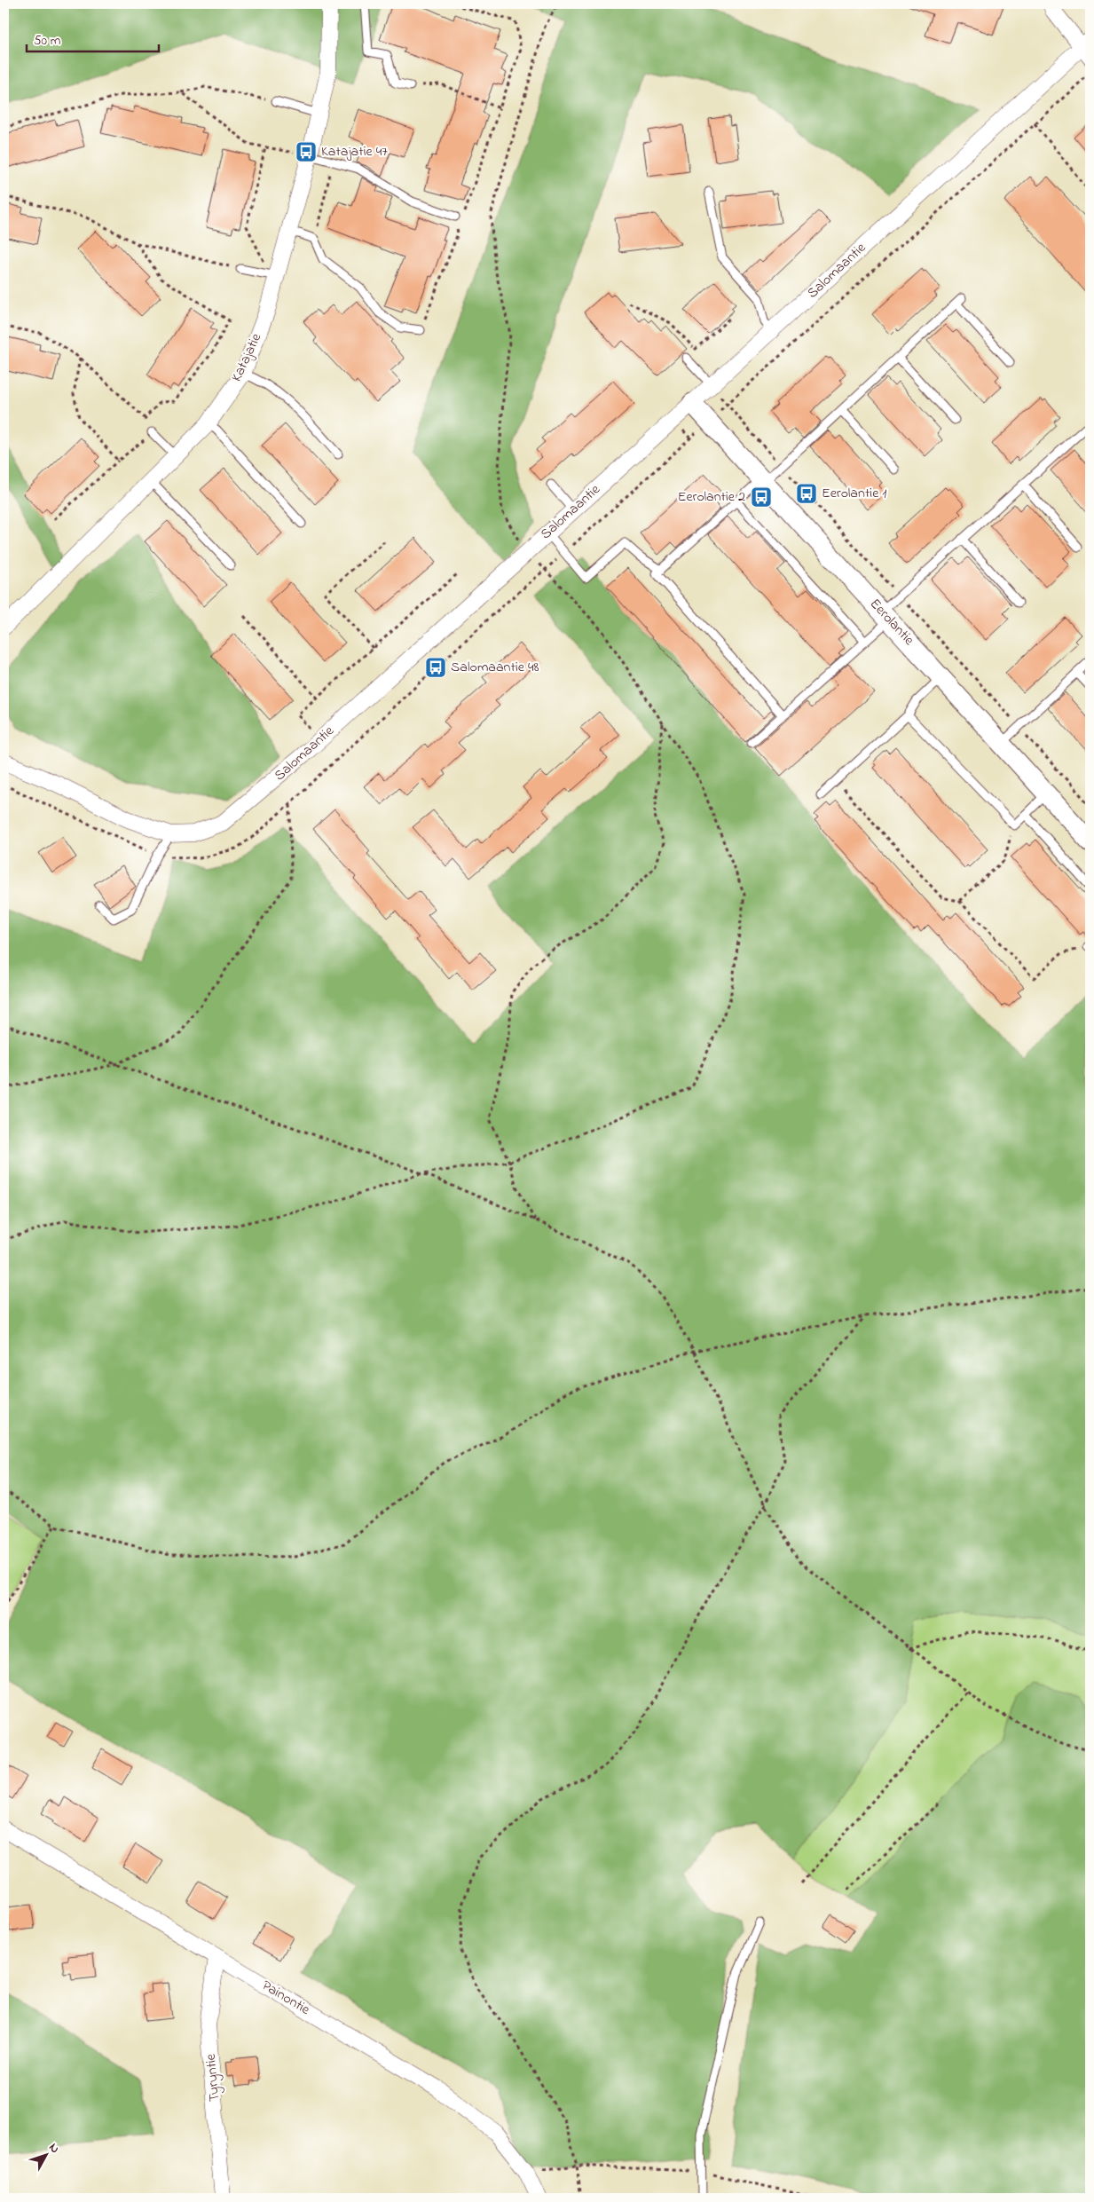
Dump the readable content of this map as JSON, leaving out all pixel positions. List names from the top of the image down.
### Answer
{
  "streets": {
    "street": [
      "Salomaantie",
      "Katajatie",
      "Eerolantie",
      "Painontie",
      "Tyryntie"
    ]
  },
  "crossings": [
    ["Salomaantie", "Eerolantie"],
    ["Painontie", "Tyryntie"]
  ],
  "places": {
    "bus stop": [
      "Katajatie 47",
      "Eerolantie 1",
      "Eerolantie 2",
      "Salomaantie 48"
    ]
  },
  "scale_bar": "50 m",
  "north": "top right"
}
